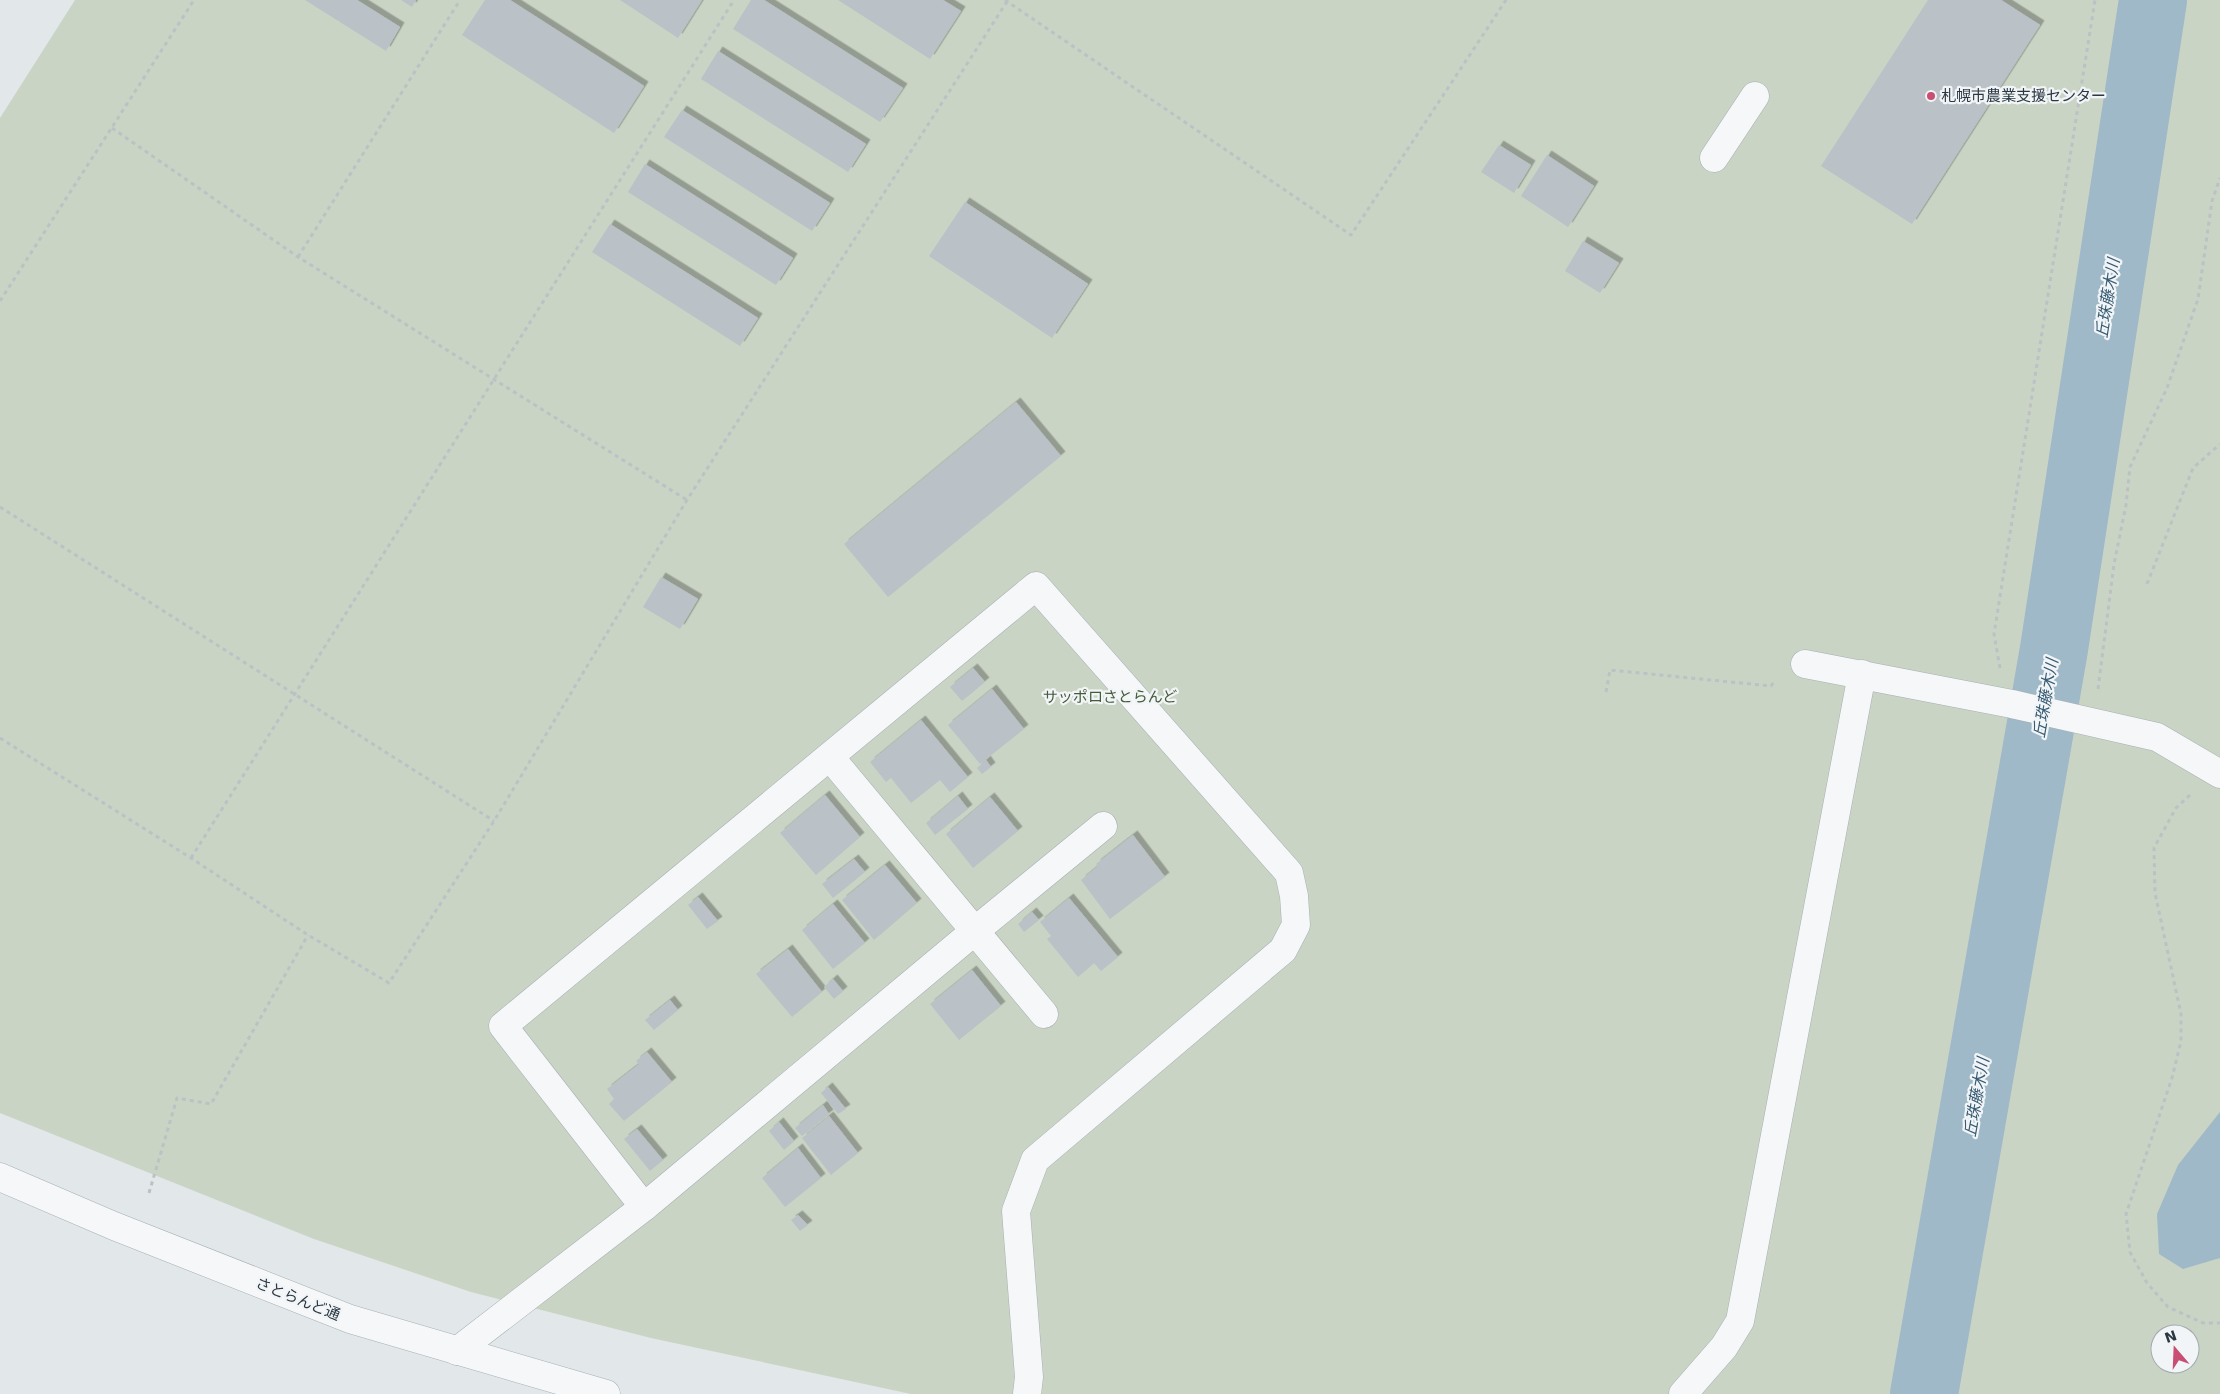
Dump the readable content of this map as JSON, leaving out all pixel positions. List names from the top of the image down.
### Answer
{
  "streets": {
    "street": ["さとらんど通"]
  },
  "water": ["丘珠藤木川"],
  "parks": ["サッポロさとらんど"],
  "places": ["札幌市農業支援センター"],
  "north": "top"
}
